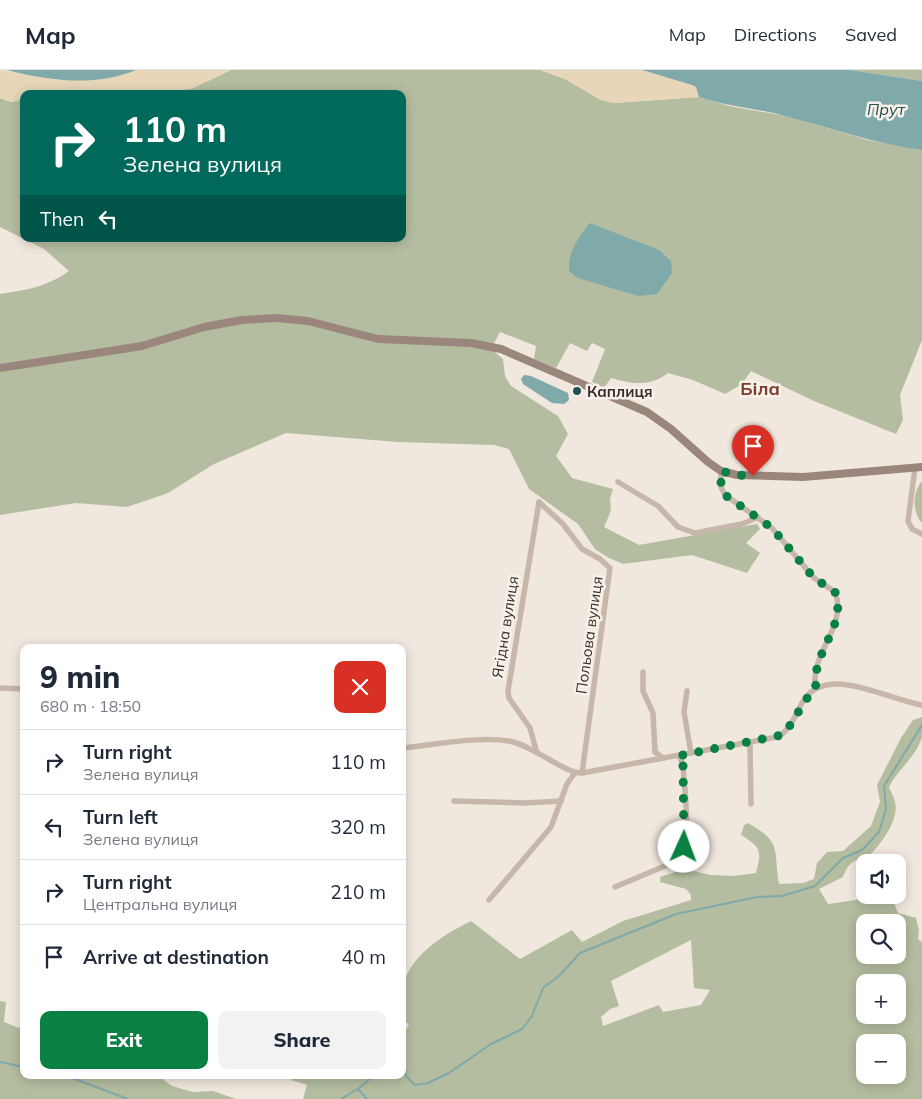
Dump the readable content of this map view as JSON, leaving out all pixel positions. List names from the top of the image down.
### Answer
{
  "streets": {
    "street": ["Ягідна вулиця", "Польова вулиця"]
  },
  "crossings": [
    ["Ягідна вулиця", "Польова вулиця"]
  ],
  "districts": ["Біла"],
  "water": ["Прут"],
  "places": ["Каплиця"],
  "page": {
    "header": "Map",
    "nav": ["Map", "Directions", "Saved"],
    "turn": ["110 m", "Зелена вулиця"],
    "then": "Then",
    "heading": ["9 min", "680 m · 18:50"],
    "list": [
      {
        "name": "Turn right",
        "note": "Зелена вулиця",
        "value": "110 m"
      },
      {
        "name": "Turn left",
        "note": "Зелена вулиця",
        "value": "320 m"
      },
      {
        "name": "Turn right",
        "note": "Центральна вулиця",
        "value": "210 m"
      },
      {
        "name": "Arrive at destination",
        "value": "40 m"
      }
    ],
    "map_buttons": ["+", "−"],
    "buttons": ["Exit", "Share"]
  }
}
